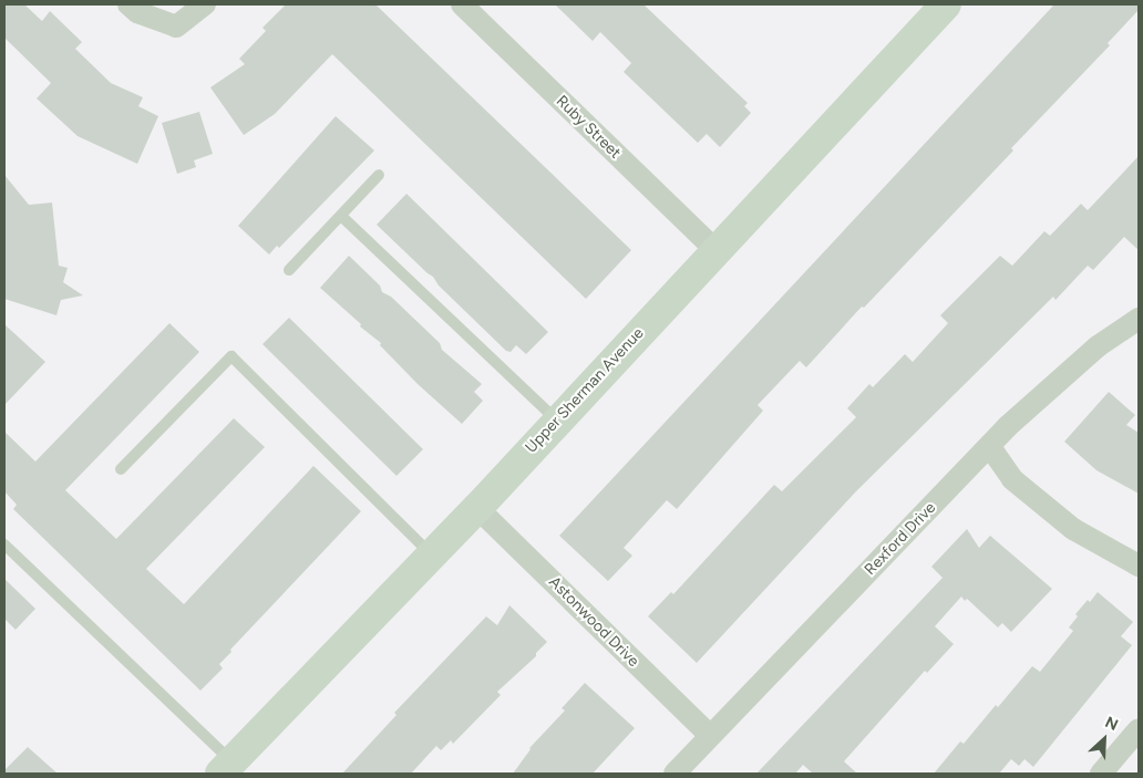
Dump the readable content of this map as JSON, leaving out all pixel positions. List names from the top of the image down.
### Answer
{
  "streets": {
    "main road": ["Upper Sherman Avenue"],
    "street": ["Ruby Street", "Rexford Drive", "Astonwood Drive"]
  },
  "crossings": [
    ["Ruby Street", "Upper Sherman Avenue"],
    ["Upper Sherman Avenue", "Astonwood Drive"],
    ["Rexford Drive", "Astonwood Drive"]
  ],
  "north": "top right"
}
